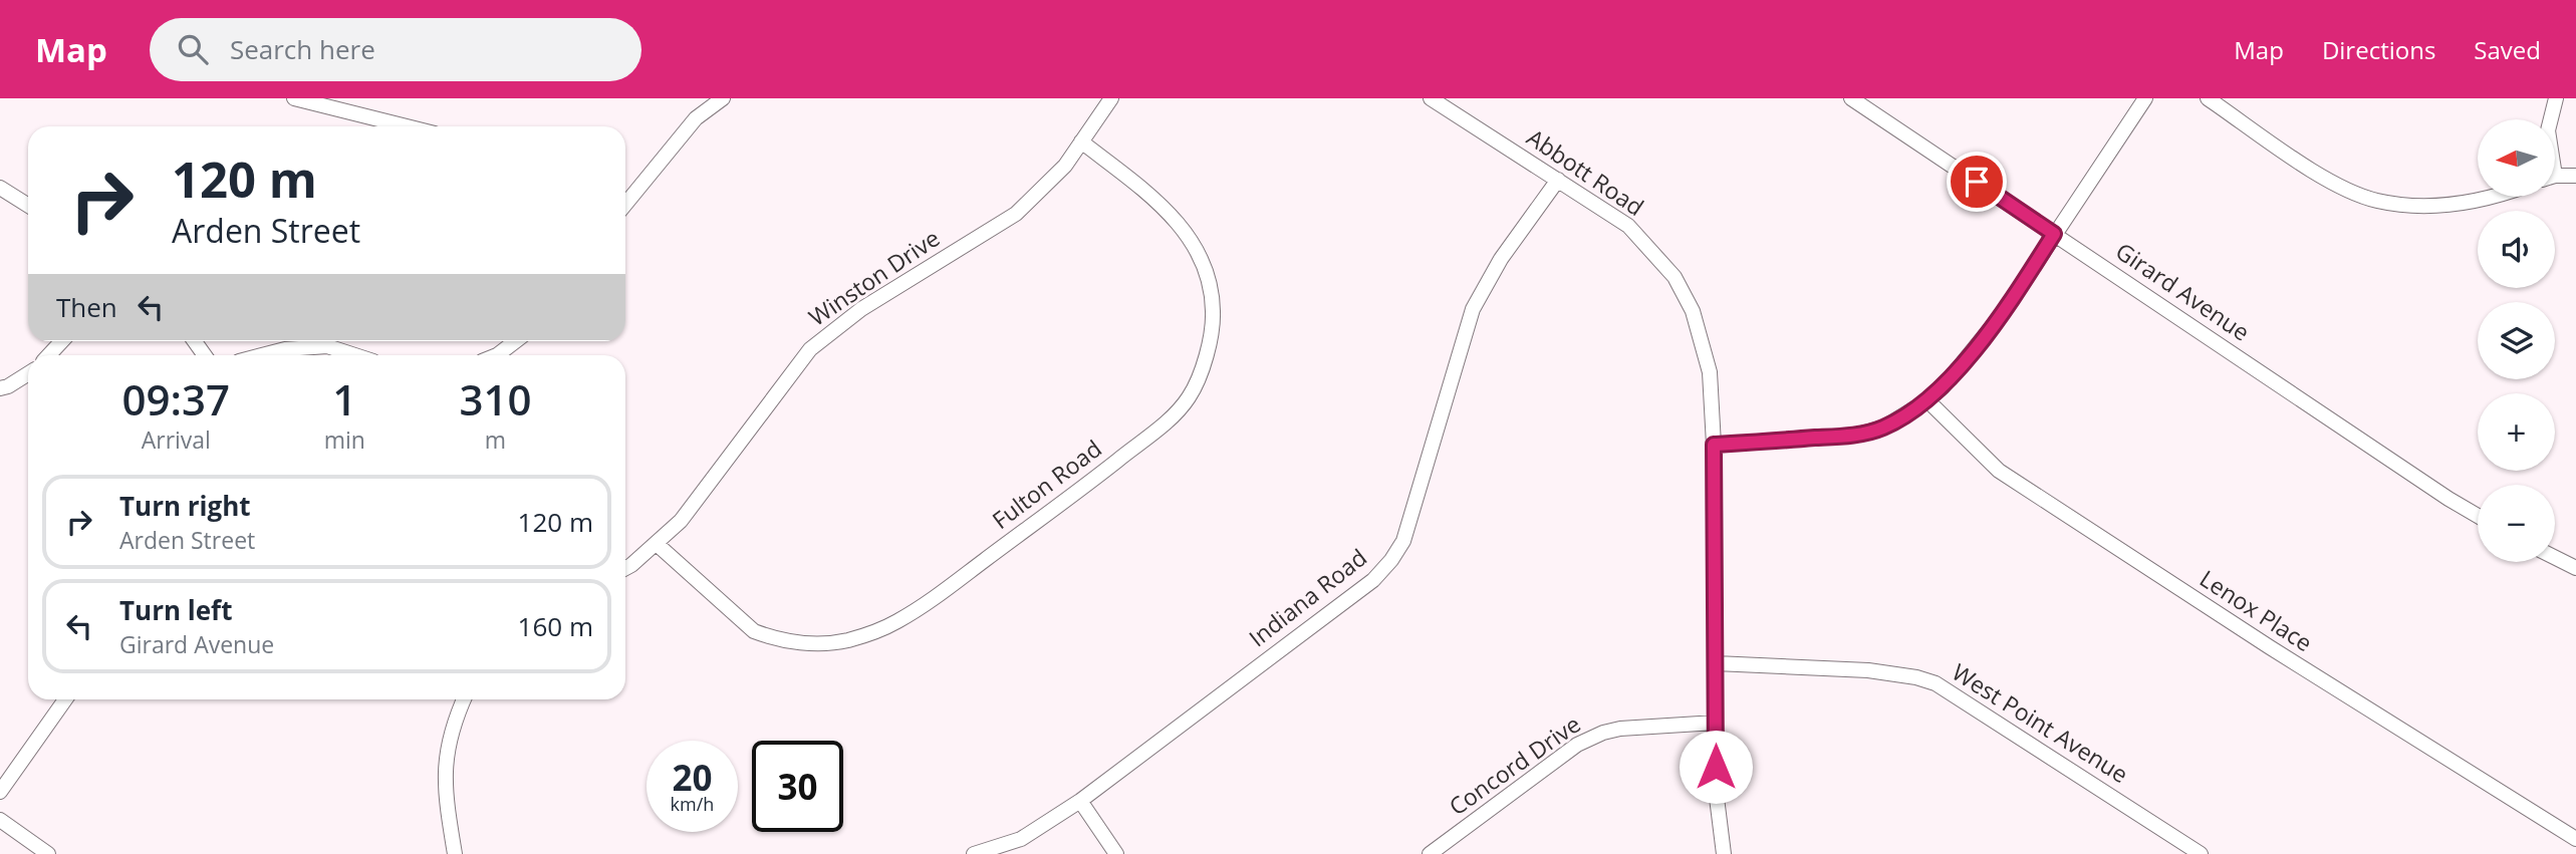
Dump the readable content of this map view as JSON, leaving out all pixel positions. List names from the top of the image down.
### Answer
{
  "streets": {
    "street": [
      "Abbott Road",
      "Winston Drive",
      "Girard Avenue",
      "Fulton Road",
      "Indiana Road",
      "Lenox Place",
      "West Point Avenue",
      "Concord Drive"
    ]
  },
  "crossings": [
    ["Abbott Road", "Indiana Road"],
    ["Abbott Road", "West Point Avenue"],
    ["Abbott Road", "Concord Drive"],
    ["Winston Drive", "Fulton Road"]
  ],
  "north": "left",
  "page": {
    "header": "Map",
    "search": "Search here",
    "nav": ["Map", "Directions", "Saved"],
    "map_buttons": ["+", "−"],
    "turn": ["120 m", "Arden Street"],
    "then": "Then",
    "eta": [
      "09:37",
      "Arrival",
      "1",
      "min",
      "310",
      "m"
    ],
    "list": [
      {
        "name": "Turn right",
        "note": "Arden Street",
        "value": "120 m"
      },
      {
        "name": "Turn left",
        "note": "Girard Avenue",
        "value": "160 m"
      }
    ],
    "speed": "20 km/h",
    "limit": "30"
  }
}
